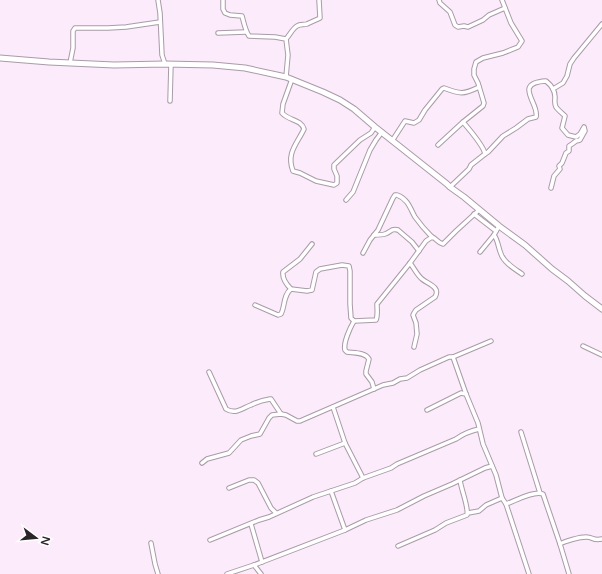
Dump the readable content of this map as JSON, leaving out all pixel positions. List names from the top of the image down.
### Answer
{
  "north": "right"
}
